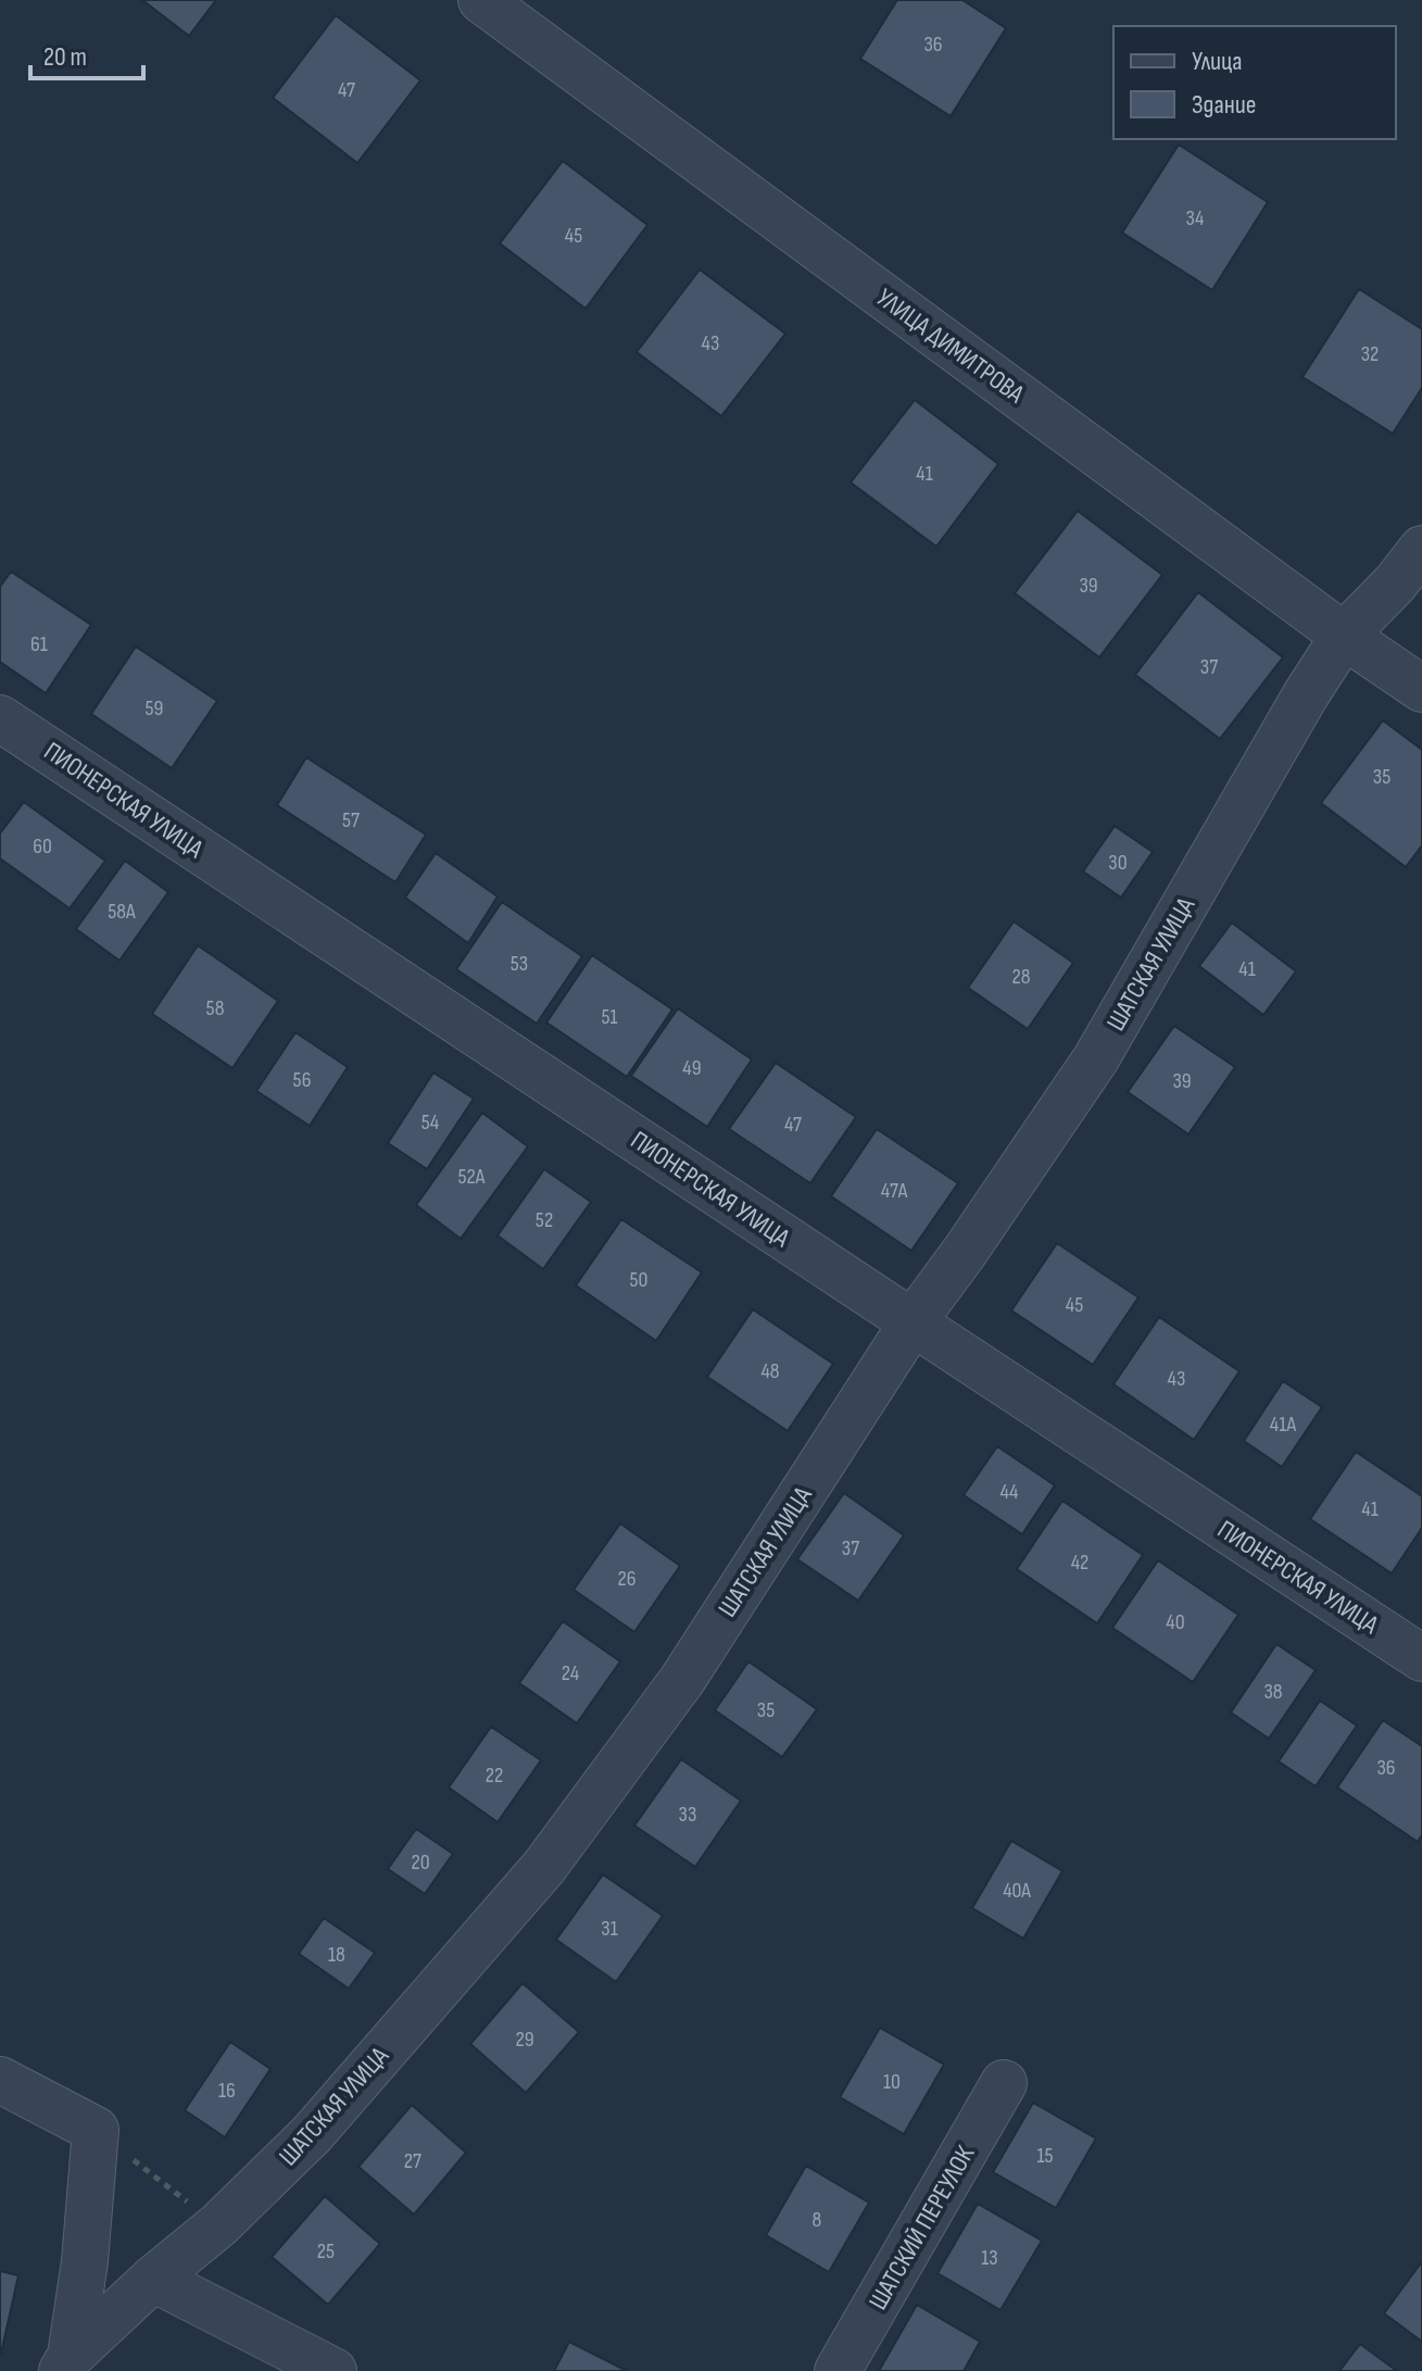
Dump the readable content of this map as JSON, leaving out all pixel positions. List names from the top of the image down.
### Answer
{
  "streets": {
    "street": [
      "УЛИЦА ДИМИТРОВА",
      "ПИОНЕРСКАЯ УЛИЦА",
      "ШАТСКАЯ УЛИЦА",
      "ШАТСКИЙ ПЕРЕУЛОК"
    ]
  },
  "crossings": [
    ["УЛИЦА ДИМИТРОВА", "ШАТСКАЯ УЛИЦА"],
    ["ПИОНЕРСКАЯ УЛИЦА", "ШАТСКАЯ УЛИЦА"]
  ],
  "house_numbers": [
    "36",
    "47",
    "34",
    "45",
    "43",
    "32",
    "41",
    "39",
    "61",
    "37",
    "59",
    "35",
    "57",
    "60",
    "30",
    "58А",
    "53",
    "41",
    "28",
    "58",
    "51",
    "49",
    "56",
    "39",
    "54",
    "47",
    "52А",
    "47А",
    "52",
    "50",
    "45",
    "48",
    "43",
    "41А",
    "44",
    "41",
    "37",
    "42",
    "26",
    "40",
    "24",
    "38",
    "35",
    "36",
    "22",
    "33",
    "20",
    "40А",
    "31",
    "18",
    "29",
    "10",
    "16",
    "15",
    "27",
    "8",
    "25",
    "13"
  ],
  "legend": ["Улица", "Здание"],
  "scale_bar": "20 m"
}
